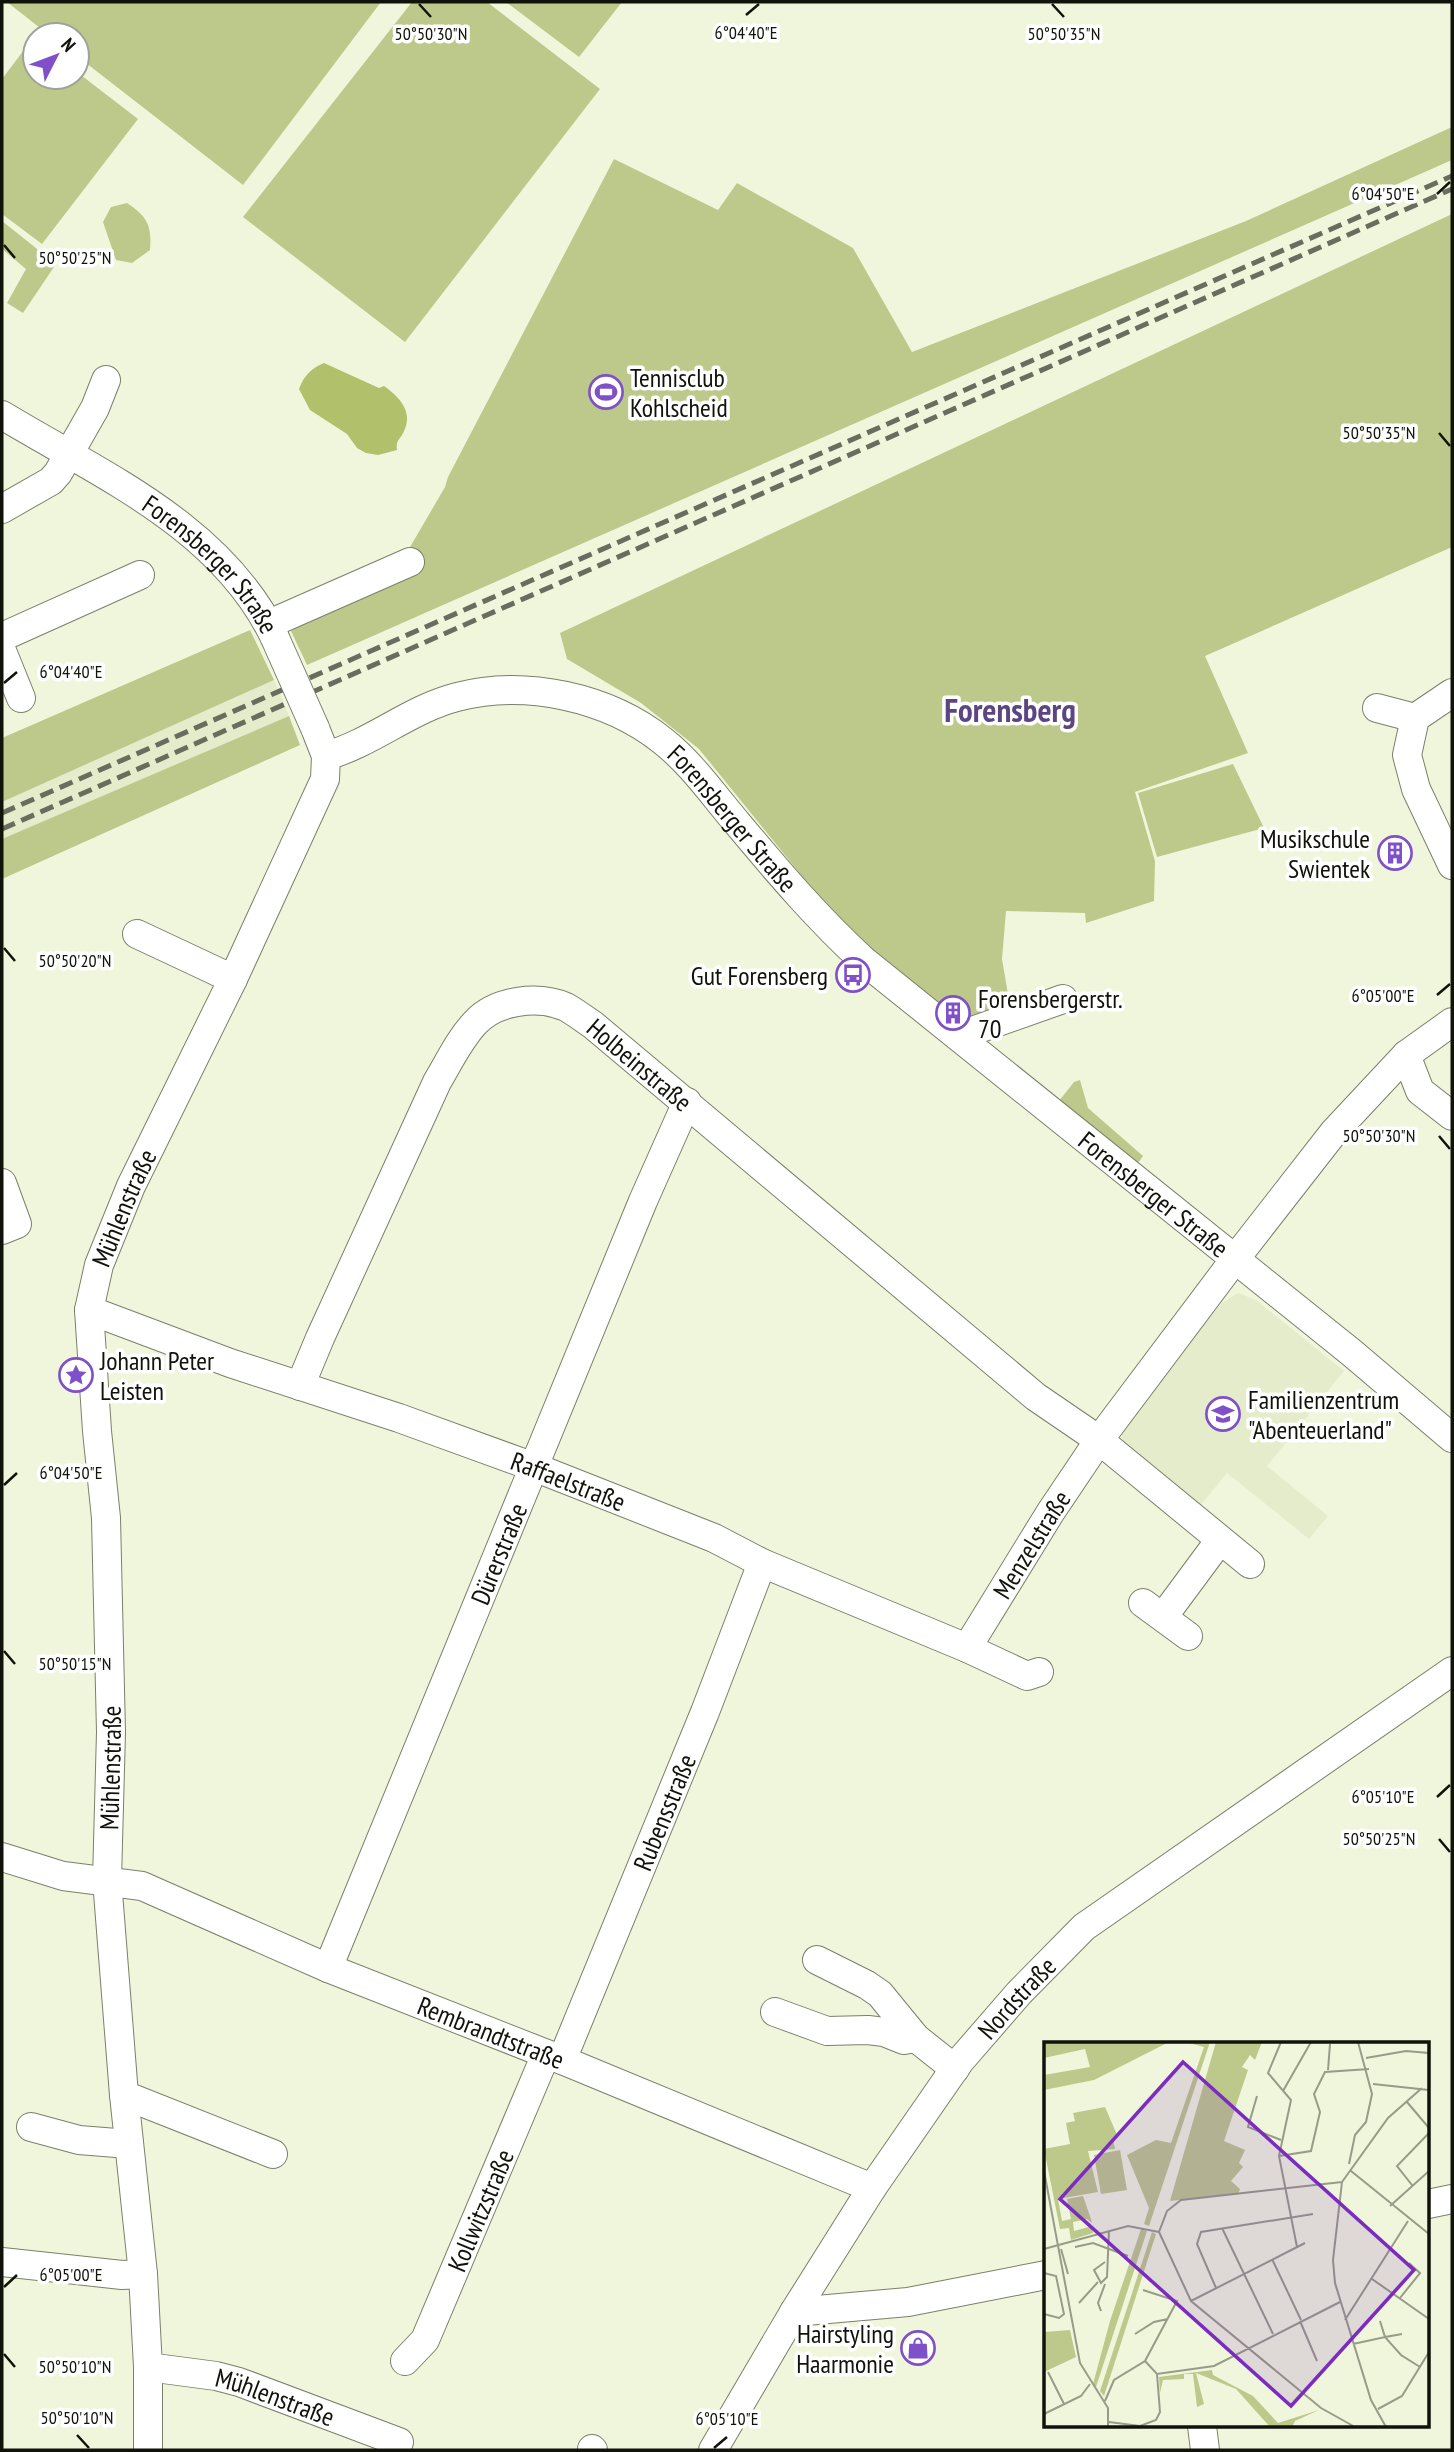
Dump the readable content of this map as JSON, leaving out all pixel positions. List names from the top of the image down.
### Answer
{
  "streets": {
    "street": [
      "Forensberger Straße",
      "Holbeinstraße",
      "Mühlenstraße",
      "Raffaelstraße",
      "Menzelstraße",
      "Dürerstraße",
      "Rubensstraße",
      "Nordstraße",
      "Rembrandtstraße",
      "Kollwitzstraße"
    ]
  },
  "crossings": [
    ["Forensberger Straße", "Mühlenstraße"],
    ["Forensberger Straße", "Menzelstraße"],
    ["Holbeinstraße", "Raffaelstraße"],
    ["Holbeinstraße", "Menzelstraße"],
    ["Holbeinstraße", "Dürerstraße"],
    ["Mühlenstraße", "Raffaelstraße"],
    ["Mühlenstraße", "Rembrandtstraße"],
    ["Raffaelstraße", "Menzelstraße"],
    ["Raffaelstraße", "Dürerstraße"],
    ["Raffaelstraße", "Rubensstraße"],
    ["Dürerstraße", "Rembrandtstraße"],
    ["Rubensstraße", "Rembrandtstraße"],
    ["Rubensstraße", "Kollwitzstraße"],
    ["Nordstraße", "Rembrandtstraße"],
    ["Rembrandtstraße", "Kollwitzstraße"]
  ],
  "districts": ["Forensberg"],
  "places": {
    "sports": ["Tennisclub Kohlscheid"],
    "building": ["Musikschule Swientek", "Forensbergerstr. 70"],
    "bus stop": ["Gut Forensberg"],
    "place": ["Johann Peter Leisten"],
    "school or university": ["Familienzentrum \"Abenteuerland\""],
    "shop": ["Hairstyling Haarmonie"]
  },
  "north": "top right",
  "coordinates": [
    "6°04'40\"E",
    "50°50'30\"N",
    "50°50'35\"N",
    "6°04'50\"E",
    "50°50'25\"N",
    "50°50'20\"N",
    "6°05'00\"E",
    "50°50'15\"N",
    "6°05'10\"E",
    "50°50'10\"N"
  ]
}
